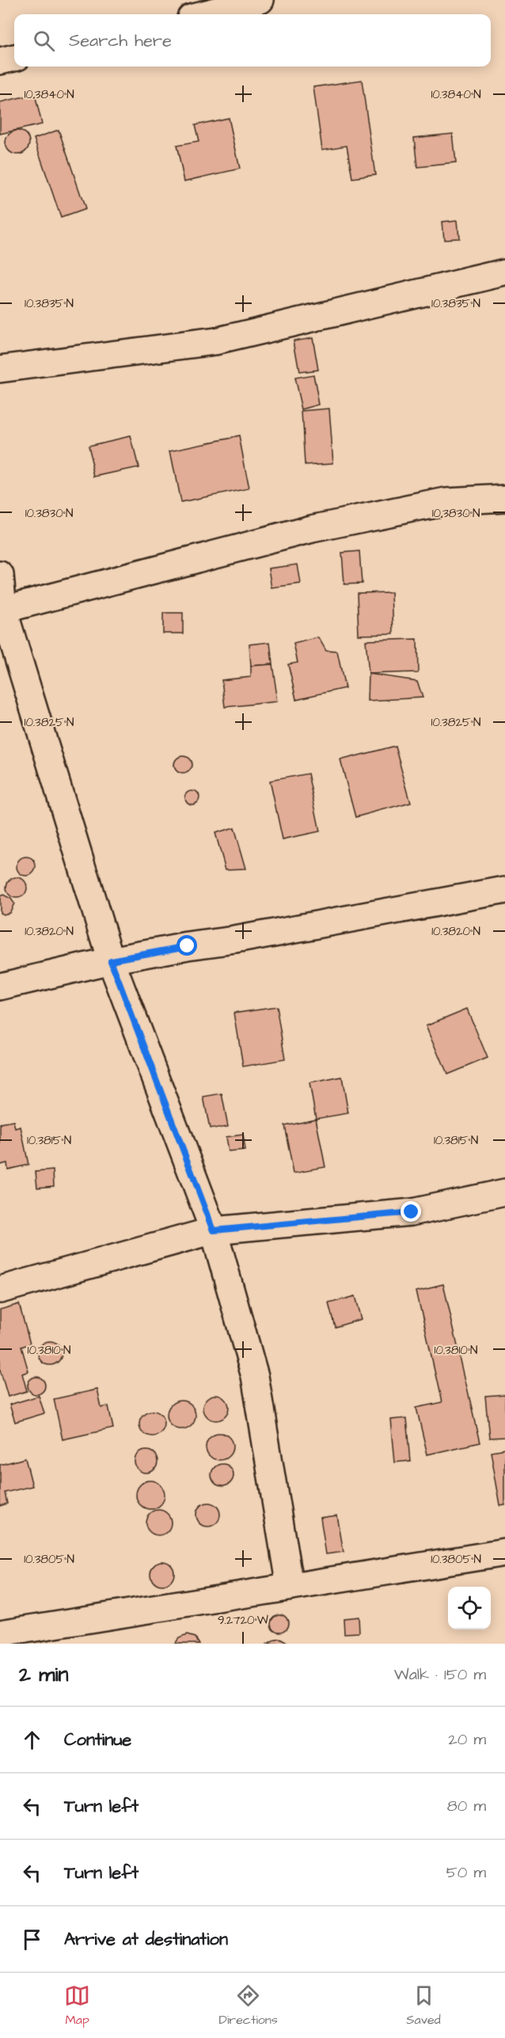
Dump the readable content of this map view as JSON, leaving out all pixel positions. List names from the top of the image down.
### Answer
{
  "page": {
    "search": "Search here",
    "heading": ["2 min", "Walk · 150 m"],
    "list": [
      ["Continue", "20 m"],
      ["Turn left", "80 m"],
      ["Turn left", "50 m"],
      "Arrive at destination"
    ],
    "nav": ["Map", "Directions", "Saved"]
  },
  "coordinates": [
    "10.3840°N",
    "10.3835°N",
    "10.3830°N",
    "10.3825°N",
    "10.3820°N",
    "10.3815°N",
    "10.3810°N",
    "10.3805°N",
    "9.2720°W"
  ]
}
